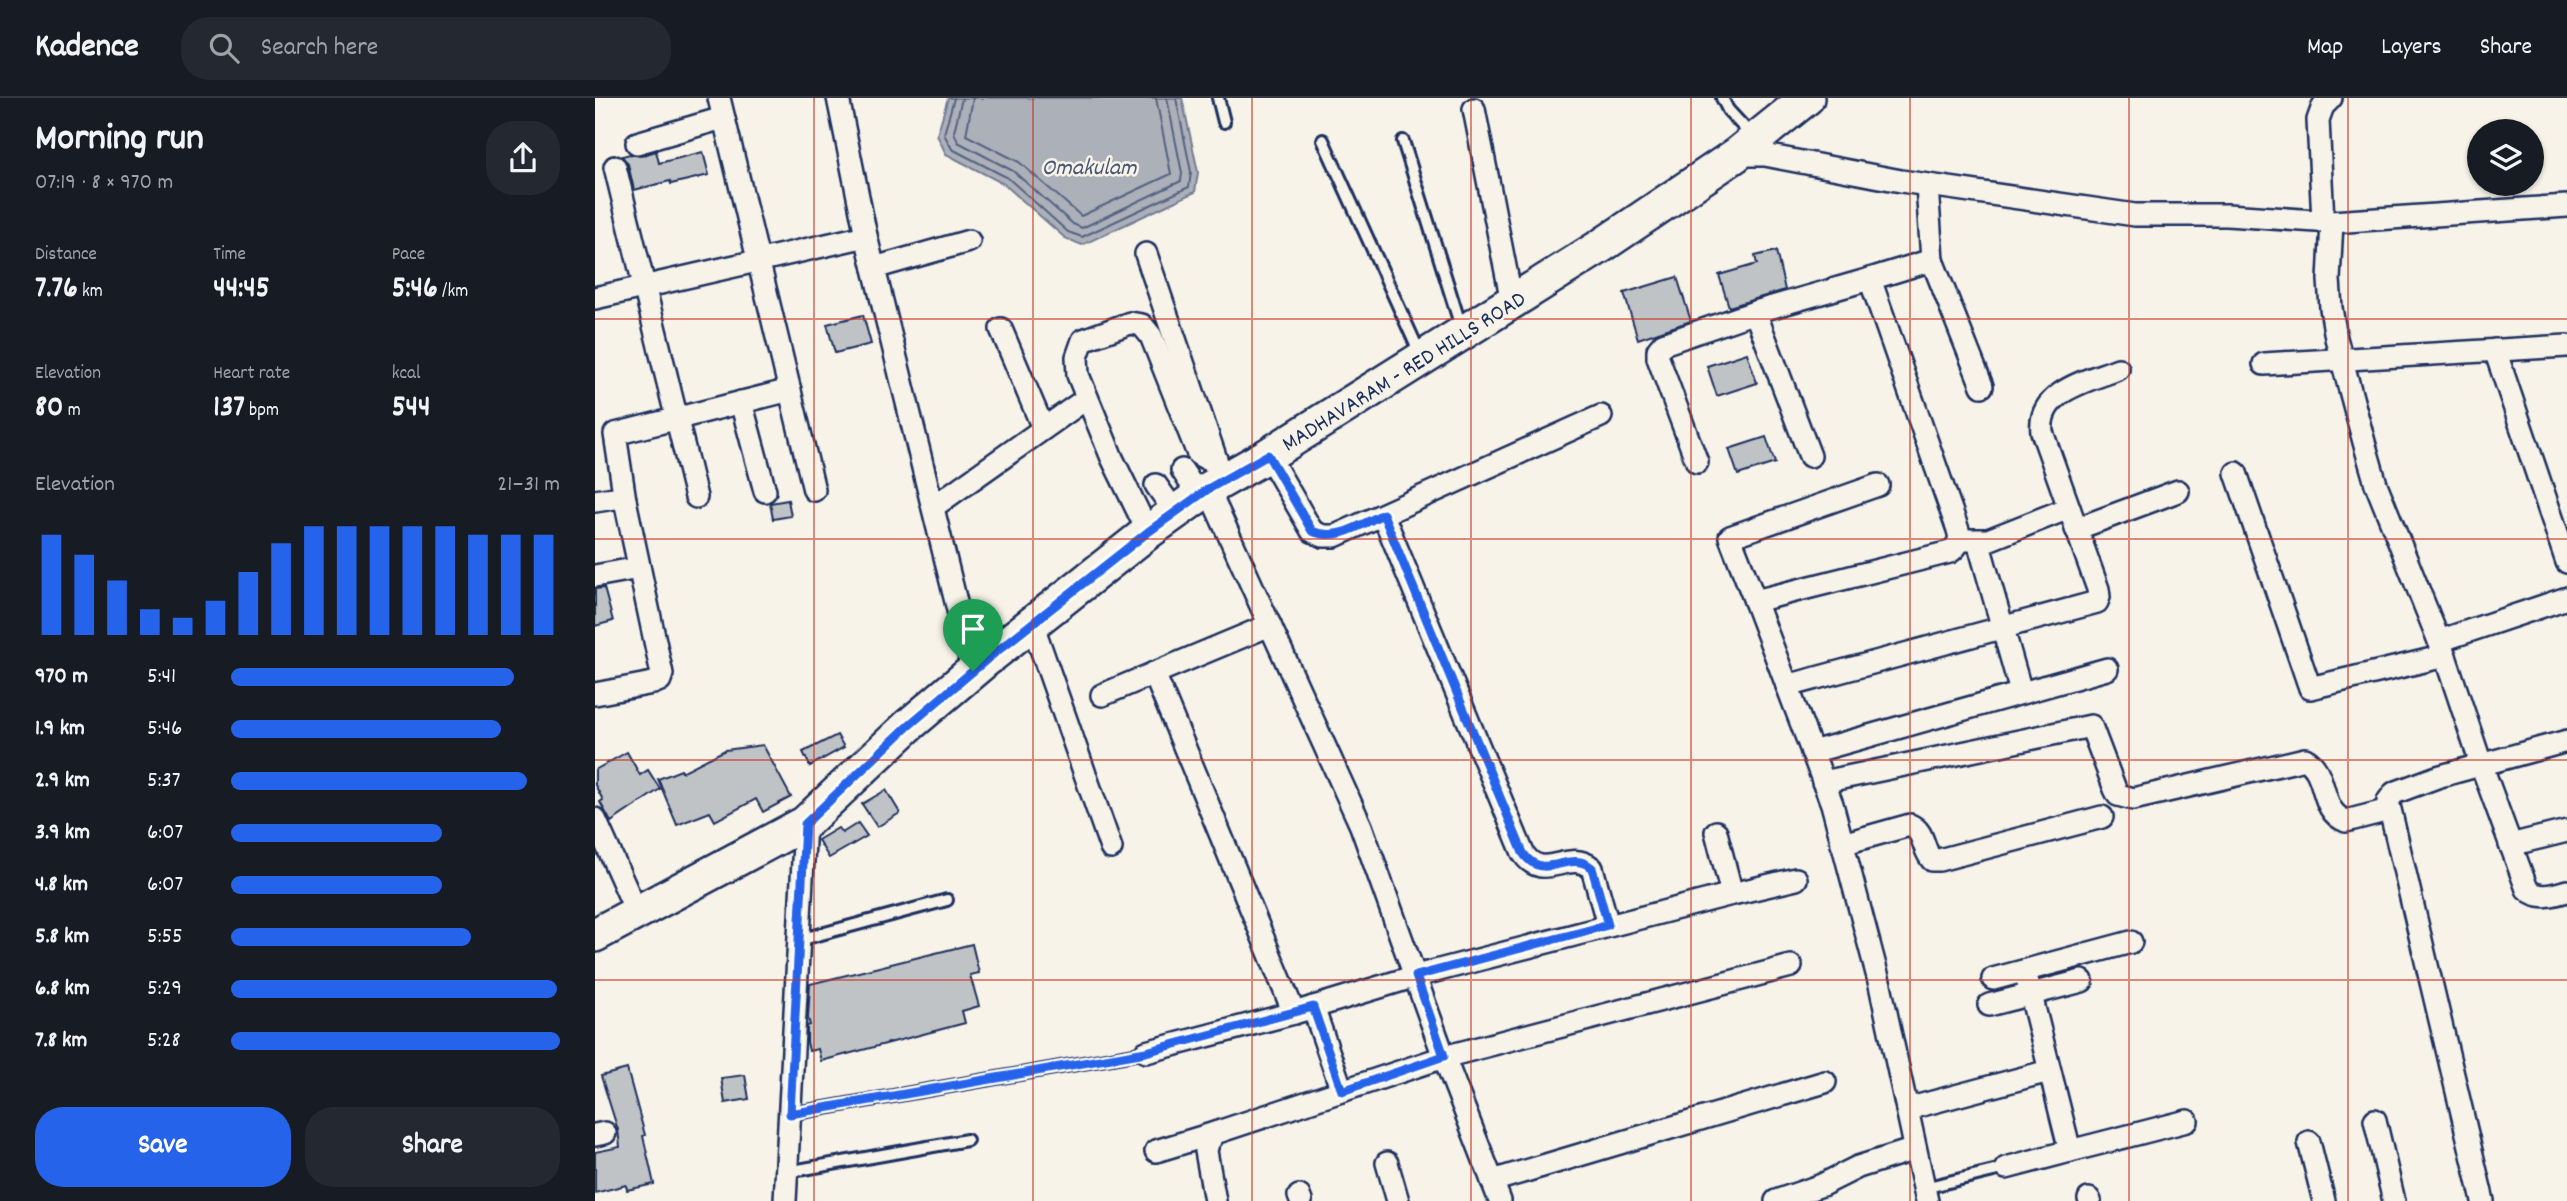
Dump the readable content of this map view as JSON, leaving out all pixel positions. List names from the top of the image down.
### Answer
{
  "streets": {
    "main road": ["MADHAVARAM - RED HILLS ROAD"]
  },
  "water": ["Omakulam"],
  "page": {
    "header": "Kadence",
    "search": "Search here",
    "nav": ["Map", "Layers", "Share"],
    "heading": ["Morning run", "07:19 · 8 × 970 m"],
    "stats": [
      ["Distance", "7.76 km"],
      ["Time", "44:45"],
      ["Pace", "5:46 /km"],
      ["Elevation", "80 m"],
      ["Heart rate", "137 bpm"],
      ["kcal", "544"]
    ],
    "chart": ["Elevation", "21–31 m"],
    "list": [
      {
        "name": "970 m",
        "note": "5:41"
      },
      {
        "name": "1.9 km",
        "note": "5:46"
      },
      {
        "name": "2.9 km",
        "note": "5:37"
      },
      {
        "name": "3.9 km",
        "note": "6:07"
      },
      {
        "name": "4.8 km",
        "note": "6:07"
      },
      {
        "name": "5.8 km",
        "note": "5:55"
      },
      {
        "name": "6.8 km",
        "note": "5:29"
      },
      {
        "name": "7.8 km",
        "note": "5:28"
      }
    ],
    "buttons": ["Save", "Share"]
  }
}
